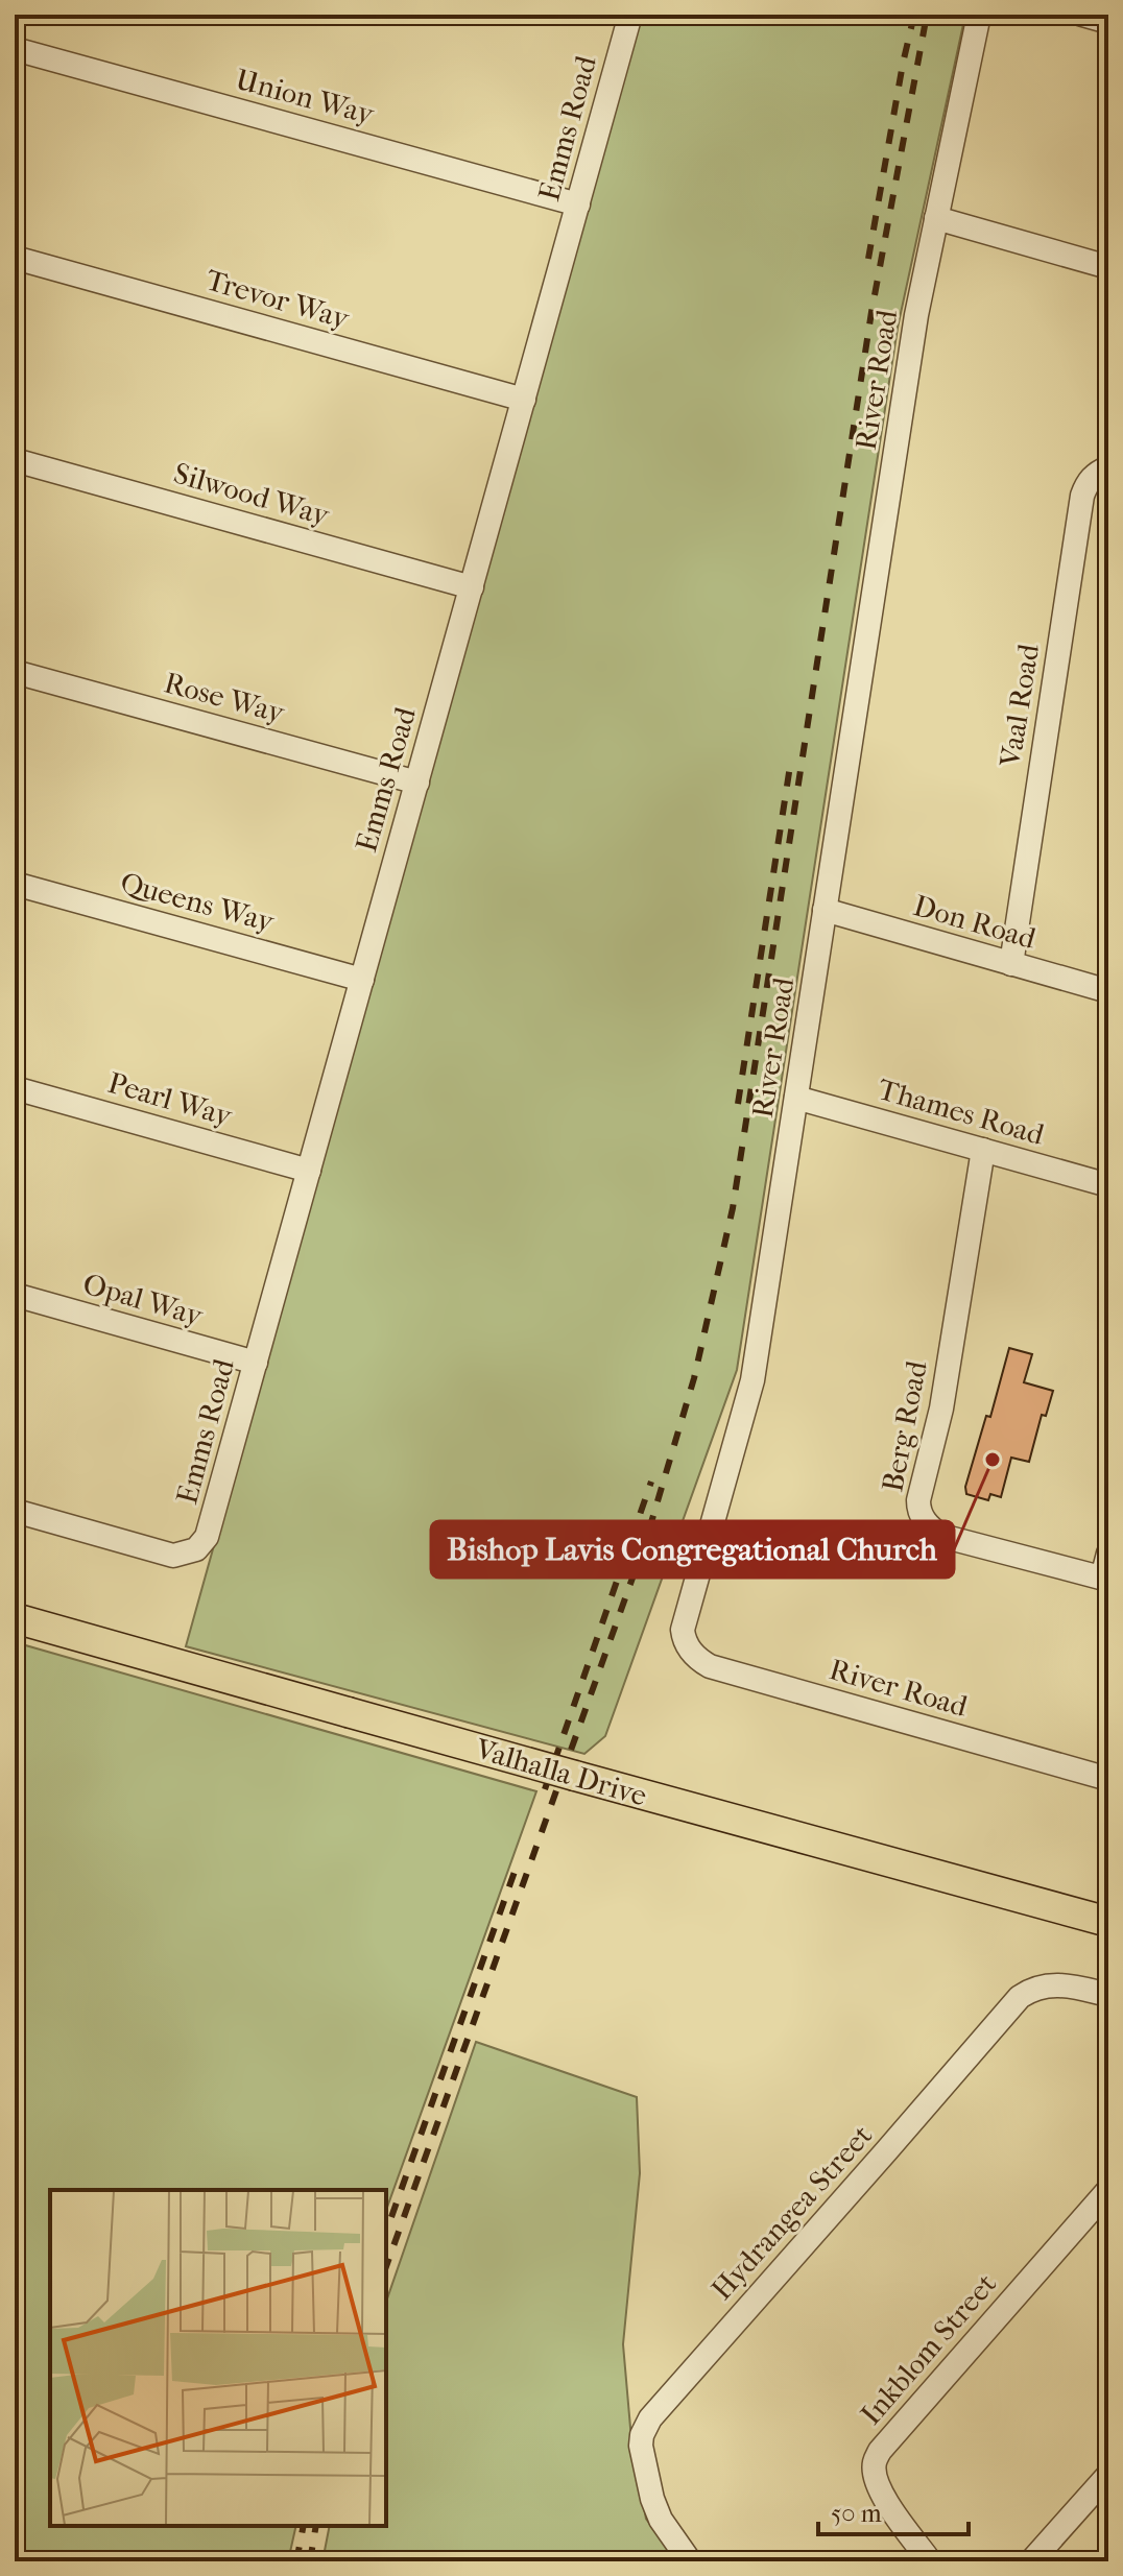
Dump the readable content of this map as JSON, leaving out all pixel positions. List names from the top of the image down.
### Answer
{
  "streets": {
    "main road": ["Valhalla Drive"],
    "street": [
      "Union Way",
      "Emms Road",
      "Trevor Way",
      "River Road",
      "Silwood Way",
      "Rose Way",
      "Vaal Road",
      "Queens Way",
      "Don Road",
      "Pearl Way",
      "Thames Road",
      "Opal Way",
      "Berg Road",
      "Hydrangea Street",
      "Inkblom Street"
    ]
  },
  "crossings": [
    ["Union Way", "Emms Road"],
    ["Emms Road", "Trevor Way"],
    ["Emms Road", "Silwood Way"],
    ["Emms Road", "Rose Way"],
    ["Emms Road", "Queens Way"],
    ["Emms Road", "Pearl Way"],
    ["Emms Road", "Opal Way"],
    ["River Road", "Don Road"],
    ["River Road", "Thames Road"],
    ["Vaal Road", "Don Road"],
    ["Thames Road", "Berg Road"]
  ],
  "places": ["Bishop Lavis Congregational Church"],
  "scale_bar": "50 m"
}
